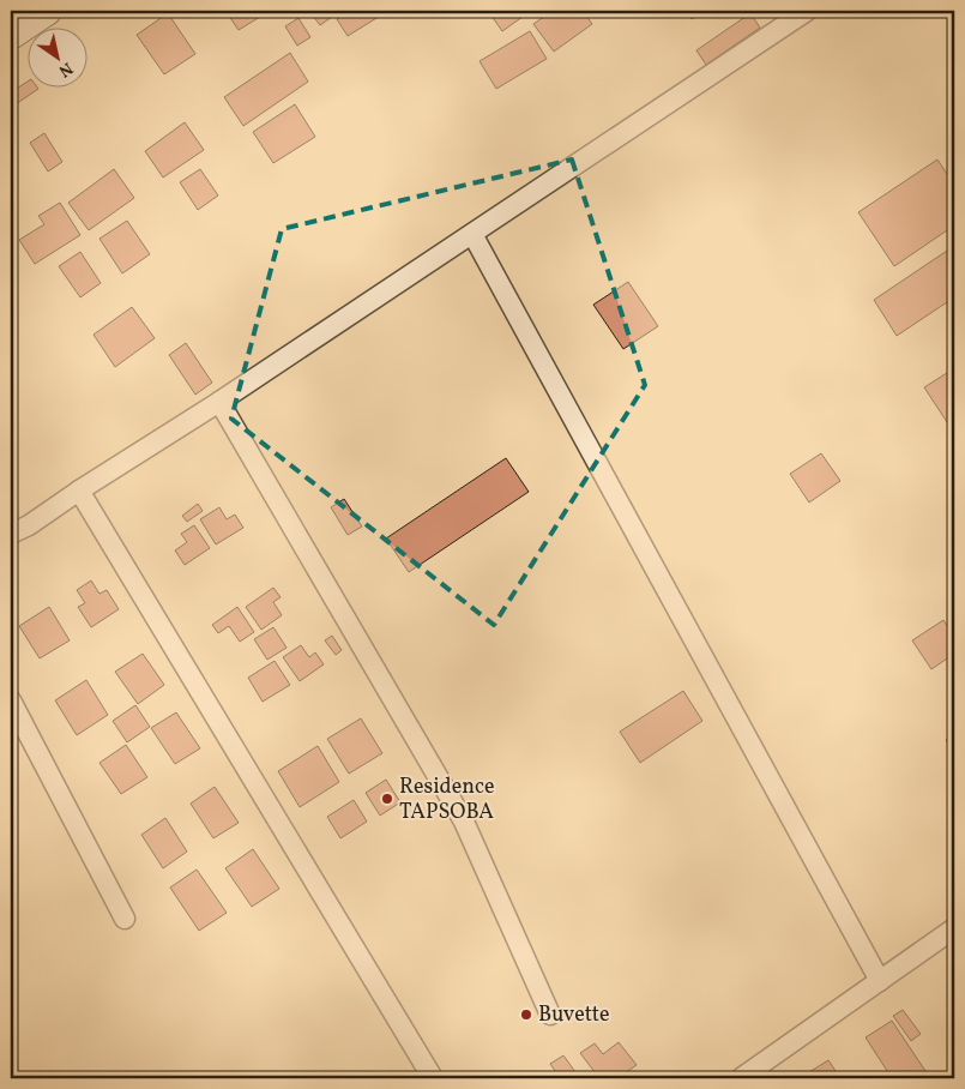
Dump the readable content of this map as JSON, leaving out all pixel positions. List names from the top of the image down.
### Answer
{
  "places": ["Residence TAPSOBA", "Buvette"],
  "north": "bottom right"
}
